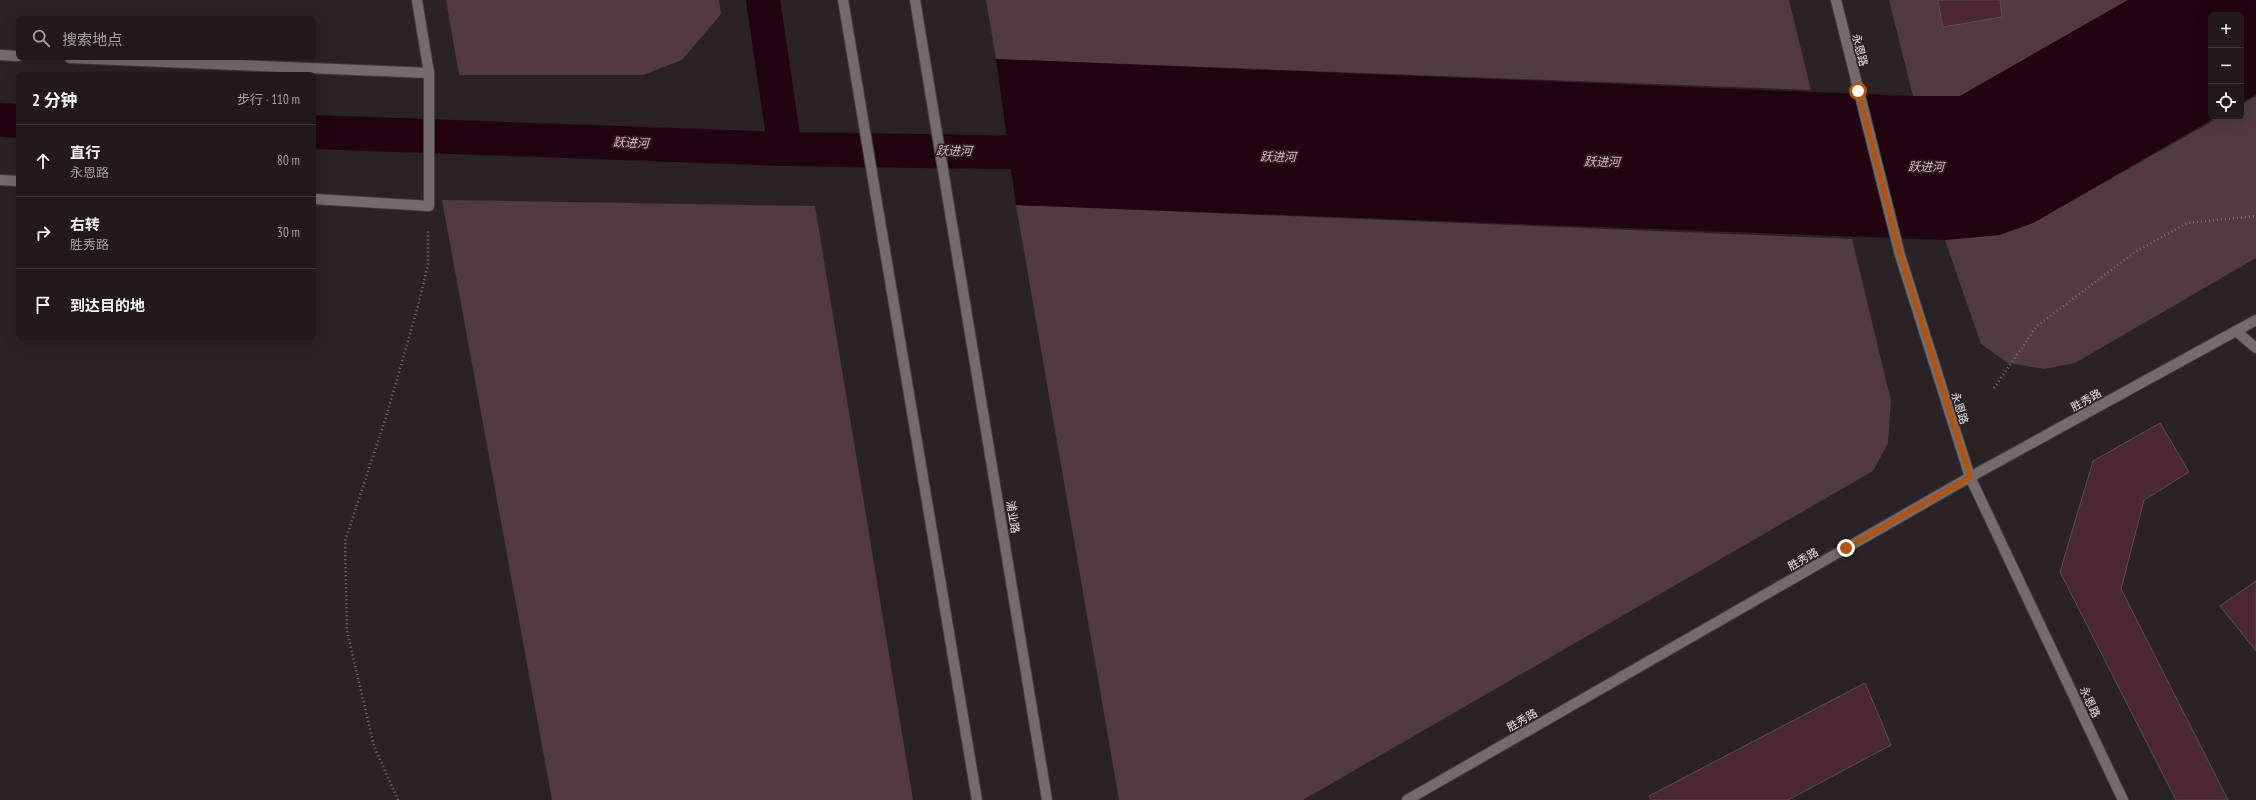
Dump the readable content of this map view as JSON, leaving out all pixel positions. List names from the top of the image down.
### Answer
{
  "streets": {
    "street": ["永恩路", "胜秀路", "浦业路"]
  },
  "crossings": [
    ["永恩路", "胜秀路"]
  ],
  "water": ["跃进河"],
  "page": {
    "map_buttons": ["+", "−"],
    "search": "搜索地点",
    "heading": ["2 分钟", "步行 · 110 m"],
    "list": [
      ["直行", "永恩路", "80 m"],
      ["右转", "胜秀路", "30 m"],
      "到达目的地"
    ]
  }
}
